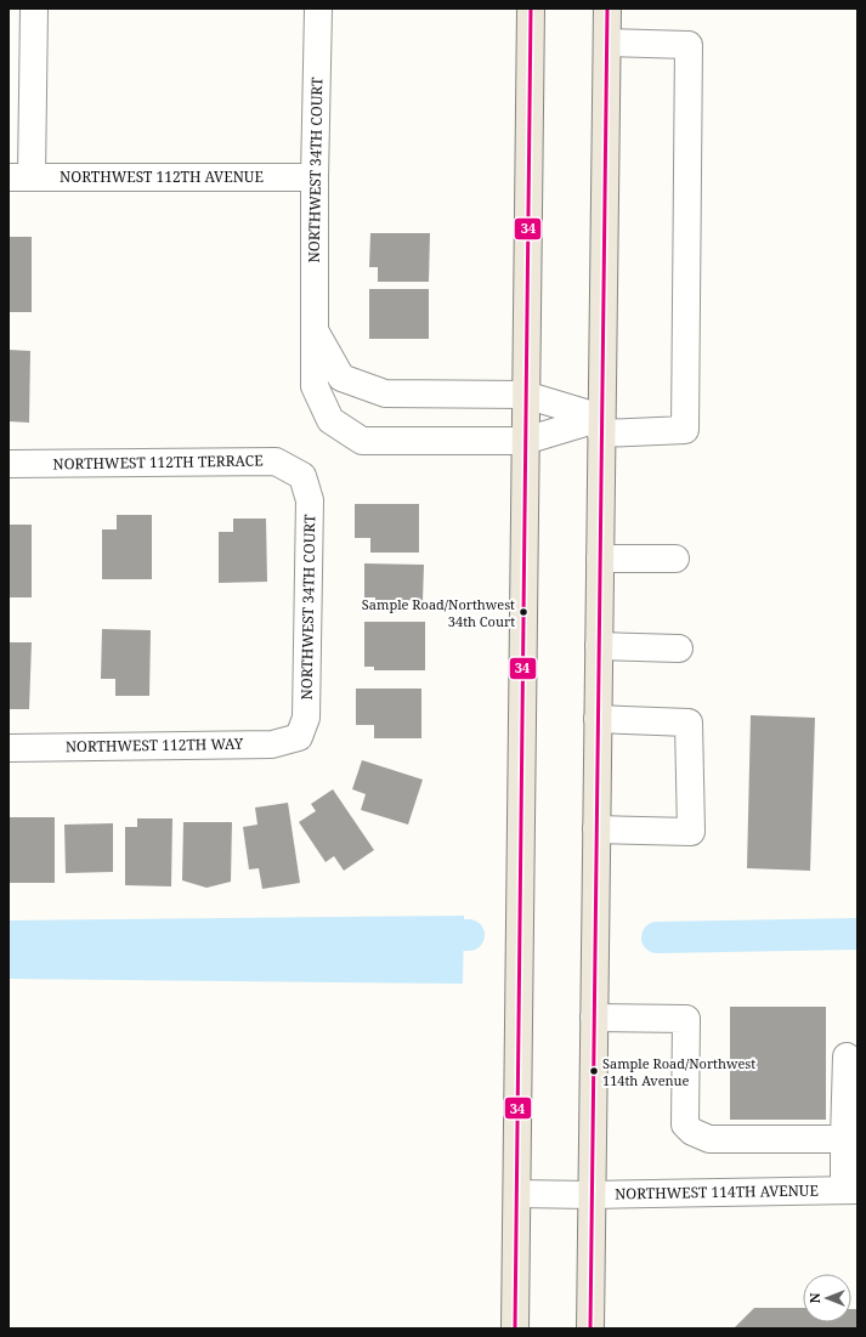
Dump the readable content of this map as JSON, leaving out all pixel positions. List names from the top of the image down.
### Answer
{
  "streets": {
    "street": [
      "NORTHWEST 34TH COURT",
      "NORTHWEST 112TH AVENUE",
      "NORTHWEST 112TH TERRACE",
      "NORTHWEST 112TH WAY",
      "NORTHWEST 114TH AVENUE"
    ]
  },
  "crossings": [
    ["NORTHWEST 34TH COURT", "NORTHWEST 112TH AVENUE"],
    ["NORTHWEST 34TH COURT", "NORTHWEST 112TH TERRACE"],
    ["NORTHWEST 34TH COURT", "NORTHWEST 112TH WAY"]
  ],
  "places": ["Sample Road/Northwest 34th Court", "Sample Road/Northwest 114th Avenue"],
  "lines": ["transit line 34"],
  "north": "left"
}
